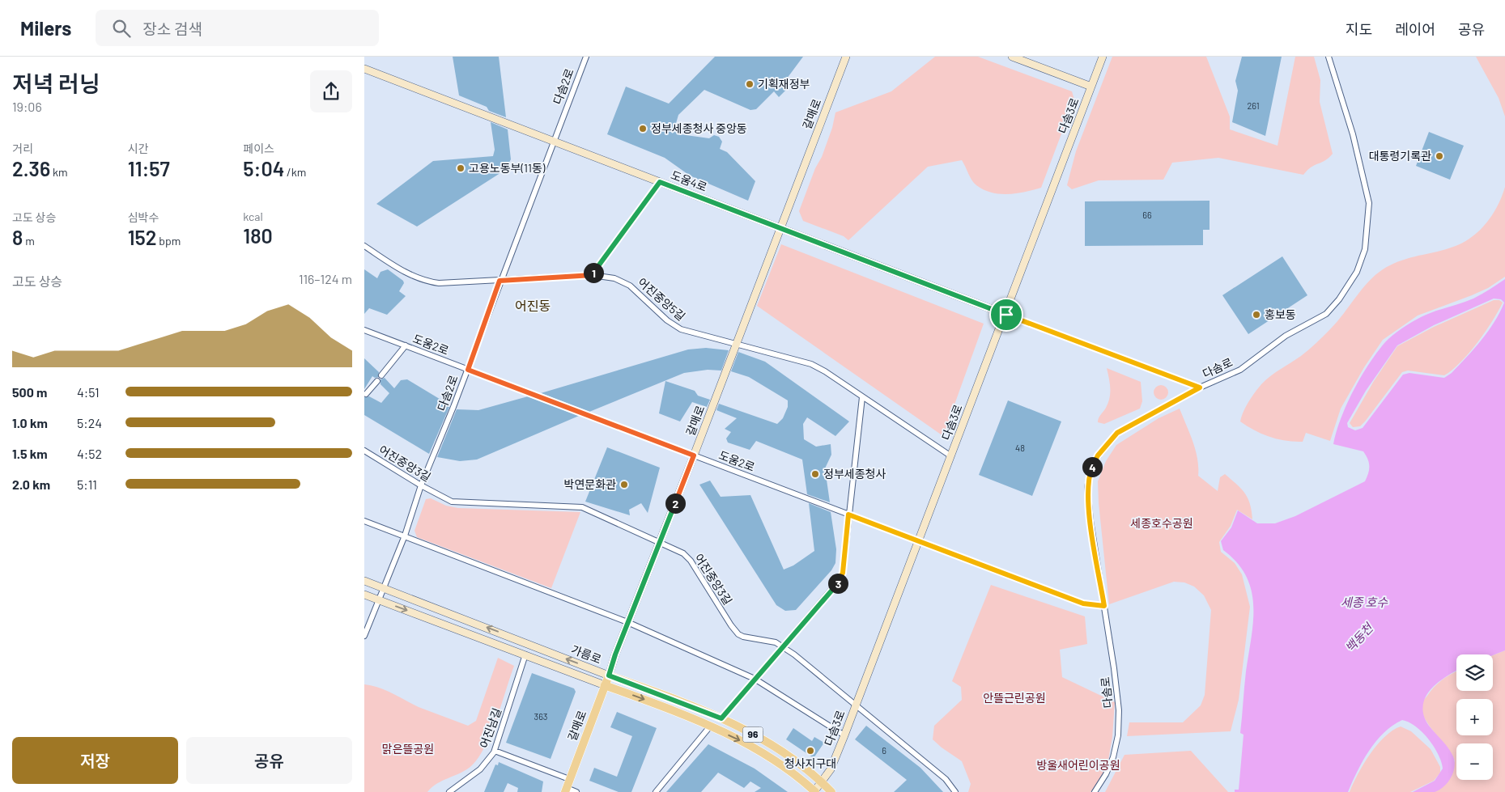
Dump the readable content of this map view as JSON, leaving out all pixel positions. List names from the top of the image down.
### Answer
{
  "streets": {
    "main road": ["갈매로", "가름로", "96"],
    "street": [
      "다솜2로",
      "다솜3로",
      "도움4로",
      "어진중앙5길",
      "도움2로",
      "다솜로",
      "어진중앙3길",
      "어진남길"
    ]
  },
  "crossings": [
    ["다솜2로", "도움4로"],
    ["다솜2로", "어진중앙5길"],
    ["다솜2로", "도움2로"],
    ["다솜2로", "어진중앙3길"],
    ["다솜2로", "가름로"],
    ["갈매로", "도움4로"],
    ["갈매로", "어진중앙5길"],
    ["갈매로", "도움2로"],
    ["갈매로", "어진중앙3길"],
    ["갈매로", "가름로"],
    ["다솜3로", "도움4로"],
    ["다솜3로", "어진중앙5길"],
    ["다솜3로", "도움2로"],
    ["다솜3로", "어진중앙3길"],
    ["다솜3로", "가름로"],
    ["도움2로", "다솜로"],
    ["가름로", "어진남길"]
  ],
  "districts": ["어진동"],
  "water": ["세종 호수", "백동천"],
  "parks": [
    "세종호수공원",
    "안뜰근린공원",
    "맑은뜰공원",
    "방울새어린이공원"
  ],
  "places": [
    "기획재정부",
    "정부세종청사 중앙동",
    "대통령기록관",
    "고용노동부(11동)",
    "홍보동",
    "정부세종청사",
    "박연문화관",
    "청사지구대"
  ],
  "house_numbers": [
    "261",
    "66",
    "48",
    "363",
    "6"
  ],
  "page": {
    "header": "Milers",
    "search": "장소 검색",
    "nav": ["지도", "레이어", "공유"],
    "heading": ["저녁 러닝", "19:06"],
    "stats": [
      ["거리", "2.36 km"],
      ["시간", "11:57"],
      ["페이스", "5:04 /km"],
      ["고도 상승", "8 m"],
      ["심박수", "152 bpm"],
      ["kcal", "180"]
    ],
    "chart": ["고도 상승", "116–124 m"],
    "pins": [
      "1",
      "4",
      "2",
      "3"
    ],
    "list": [
      {
        "name": "500 m",
        "note": "4:51"
      },
      {
        "name": "1.0 km",
        "note": "5:24"
      },
      {
        "name": "1.5 km",
        "note": "4:52"
      },
      {
        "name": "2.0 km",
        "note": "5:11"
      }
    ],
    "map_buttons": ["+", "−"],
    "buttons": ["저장", "공유"]
  }
}
